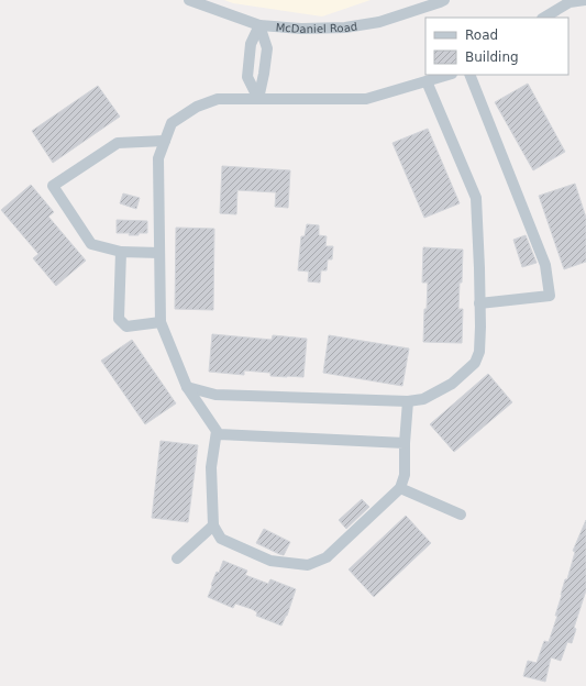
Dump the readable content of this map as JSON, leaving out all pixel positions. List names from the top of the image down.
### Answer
{
  "streets": {
    "street": ["McDaniel Road"]
  },
  "legend": ["Road", "Building"]
}
